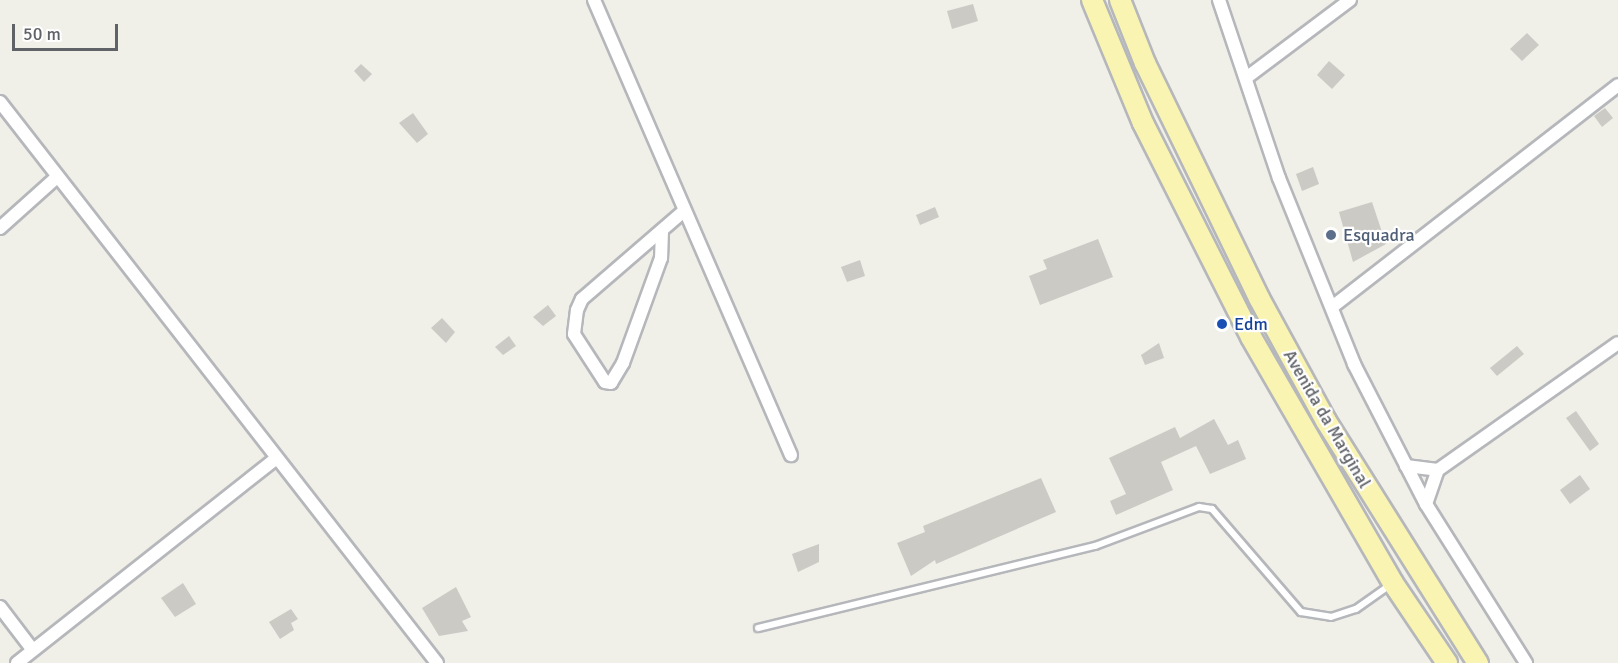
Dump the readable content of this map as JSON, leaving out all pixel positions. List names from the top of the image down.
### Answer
{
  "streets": {
    "main road": ["Avenida da Marginal"]
  },
  "places": ["Esquadra", "Edm"],
  "scale_bar": "50 m"
}
